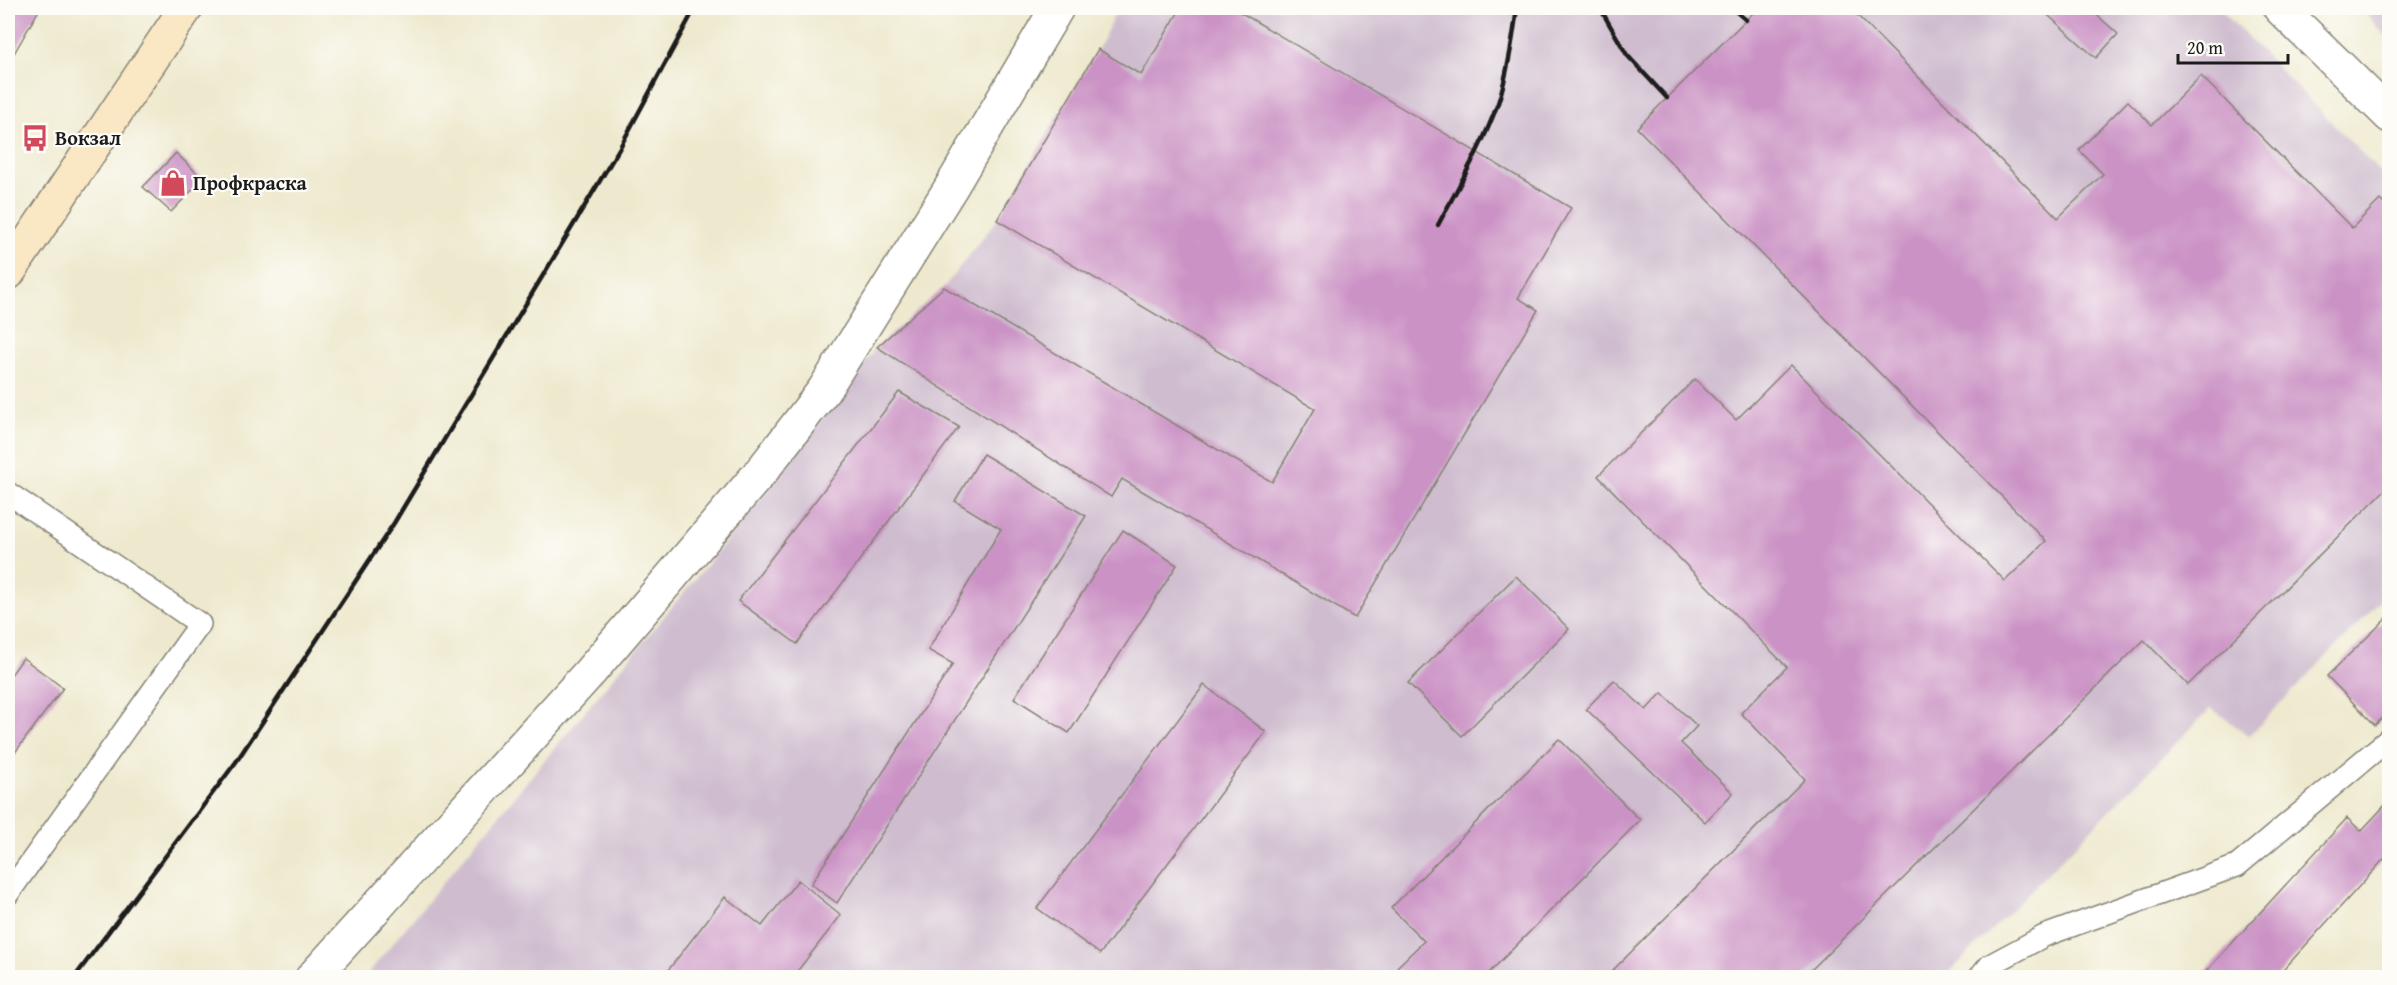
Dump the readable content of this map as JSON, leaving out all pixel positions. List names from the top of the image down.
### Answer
{
  "places": {
    "bus stop": ["Вокзал"],
    "shop": ["Профкраска"]
  },
  "scale_bar": "20 m"
}
